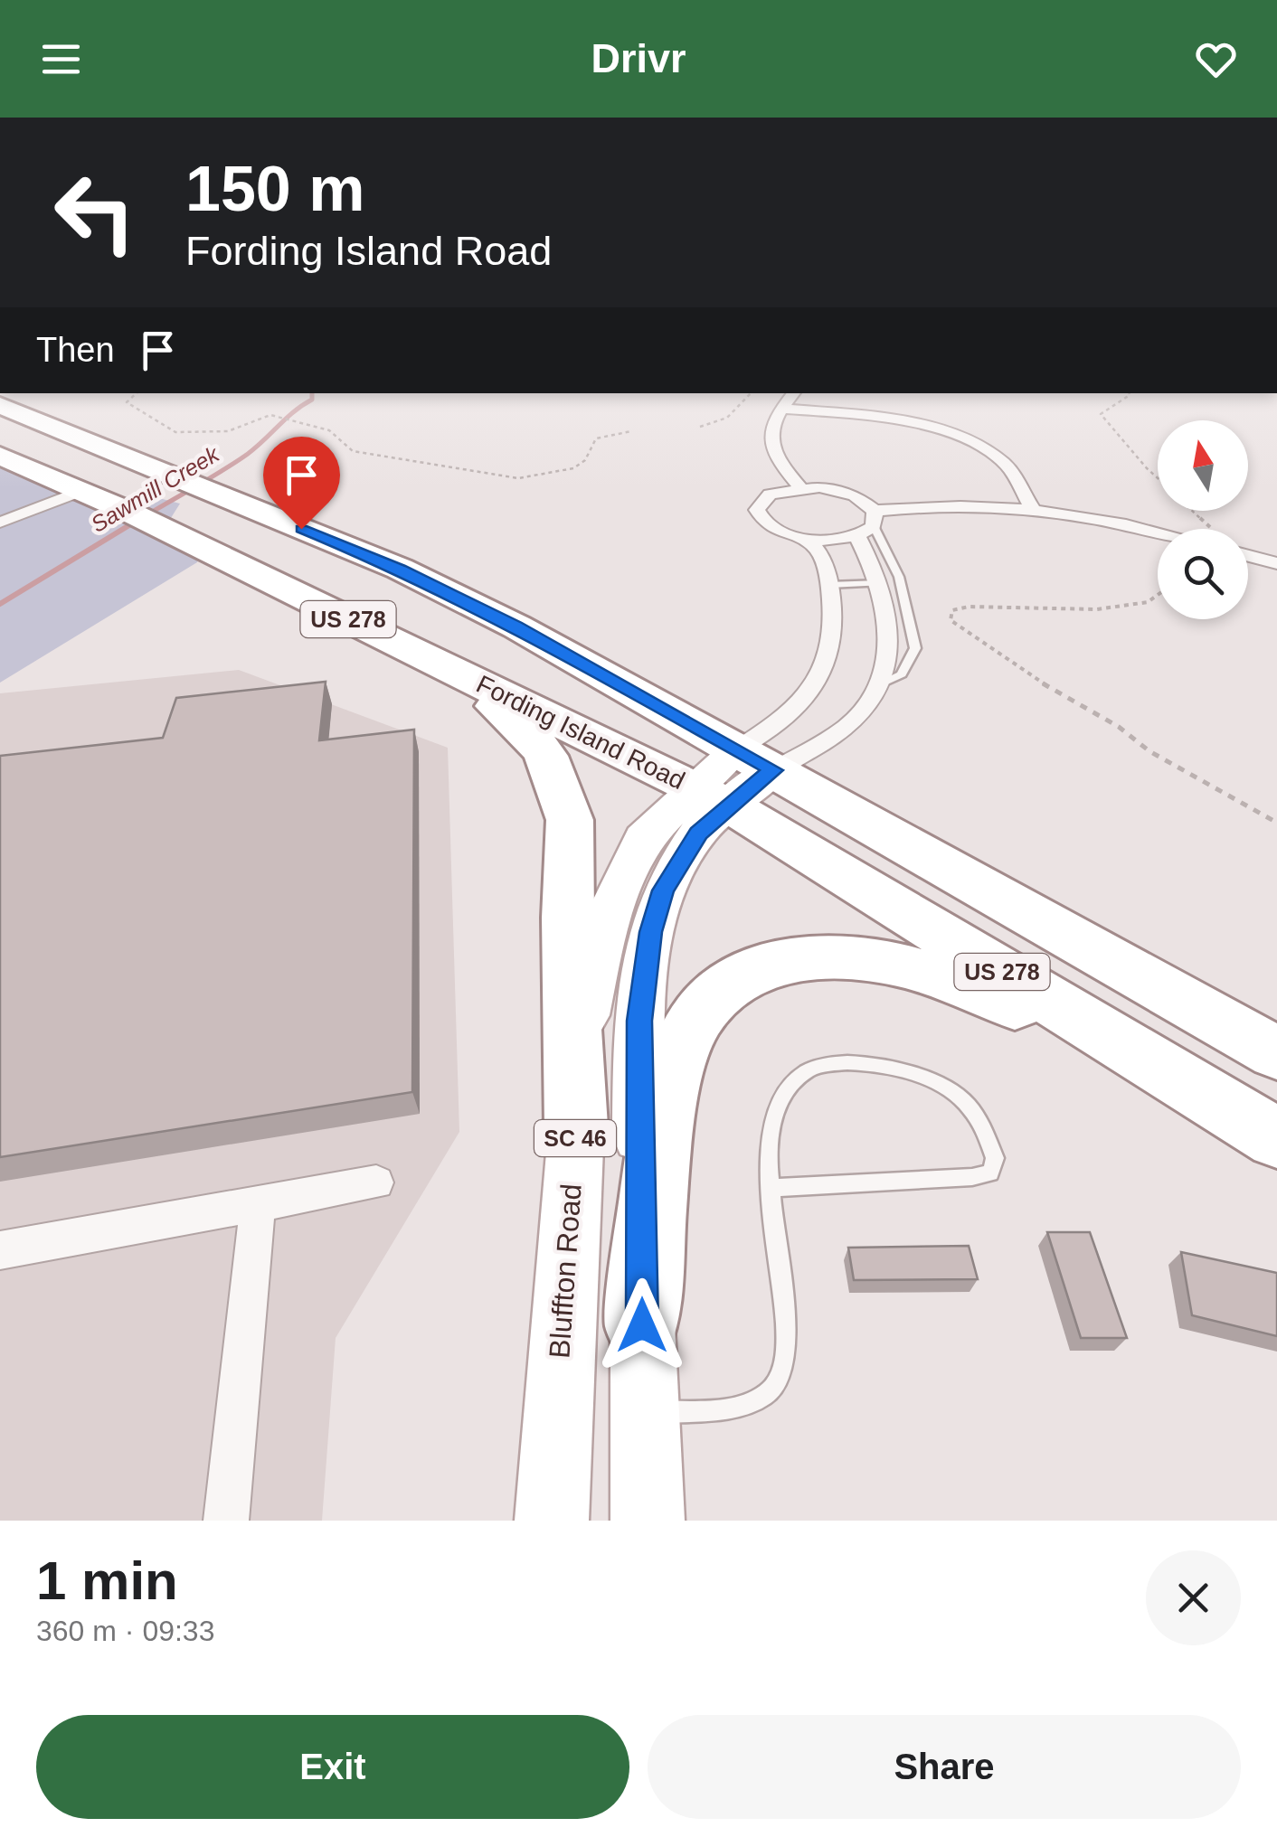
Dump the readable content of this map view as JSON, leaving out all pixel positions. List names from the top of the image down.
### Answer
{
  "streets": {
    "highway": ["US 278", "Fording Island Road"],
    "main road": ["SC 46", "Bluffton Road"]
  },
  "crossings": [
    ["Fording Island Road", "SC 46"],
    ["Fording Island Road", "Bluffton Road"],
    ["SC 46", "Bluffton Road"]
  ],
  "water": ["Sawmill Creek"],
  "north": "top",
  "page": {
    "header": "Drivr",
    "turn": ["150 m", "Fording Island Road"],
    "then": "Then",
    "heading": ["1 min", "360 m · 09:33"],
    "buttons": ["Exit", "Share"]
  }
}
